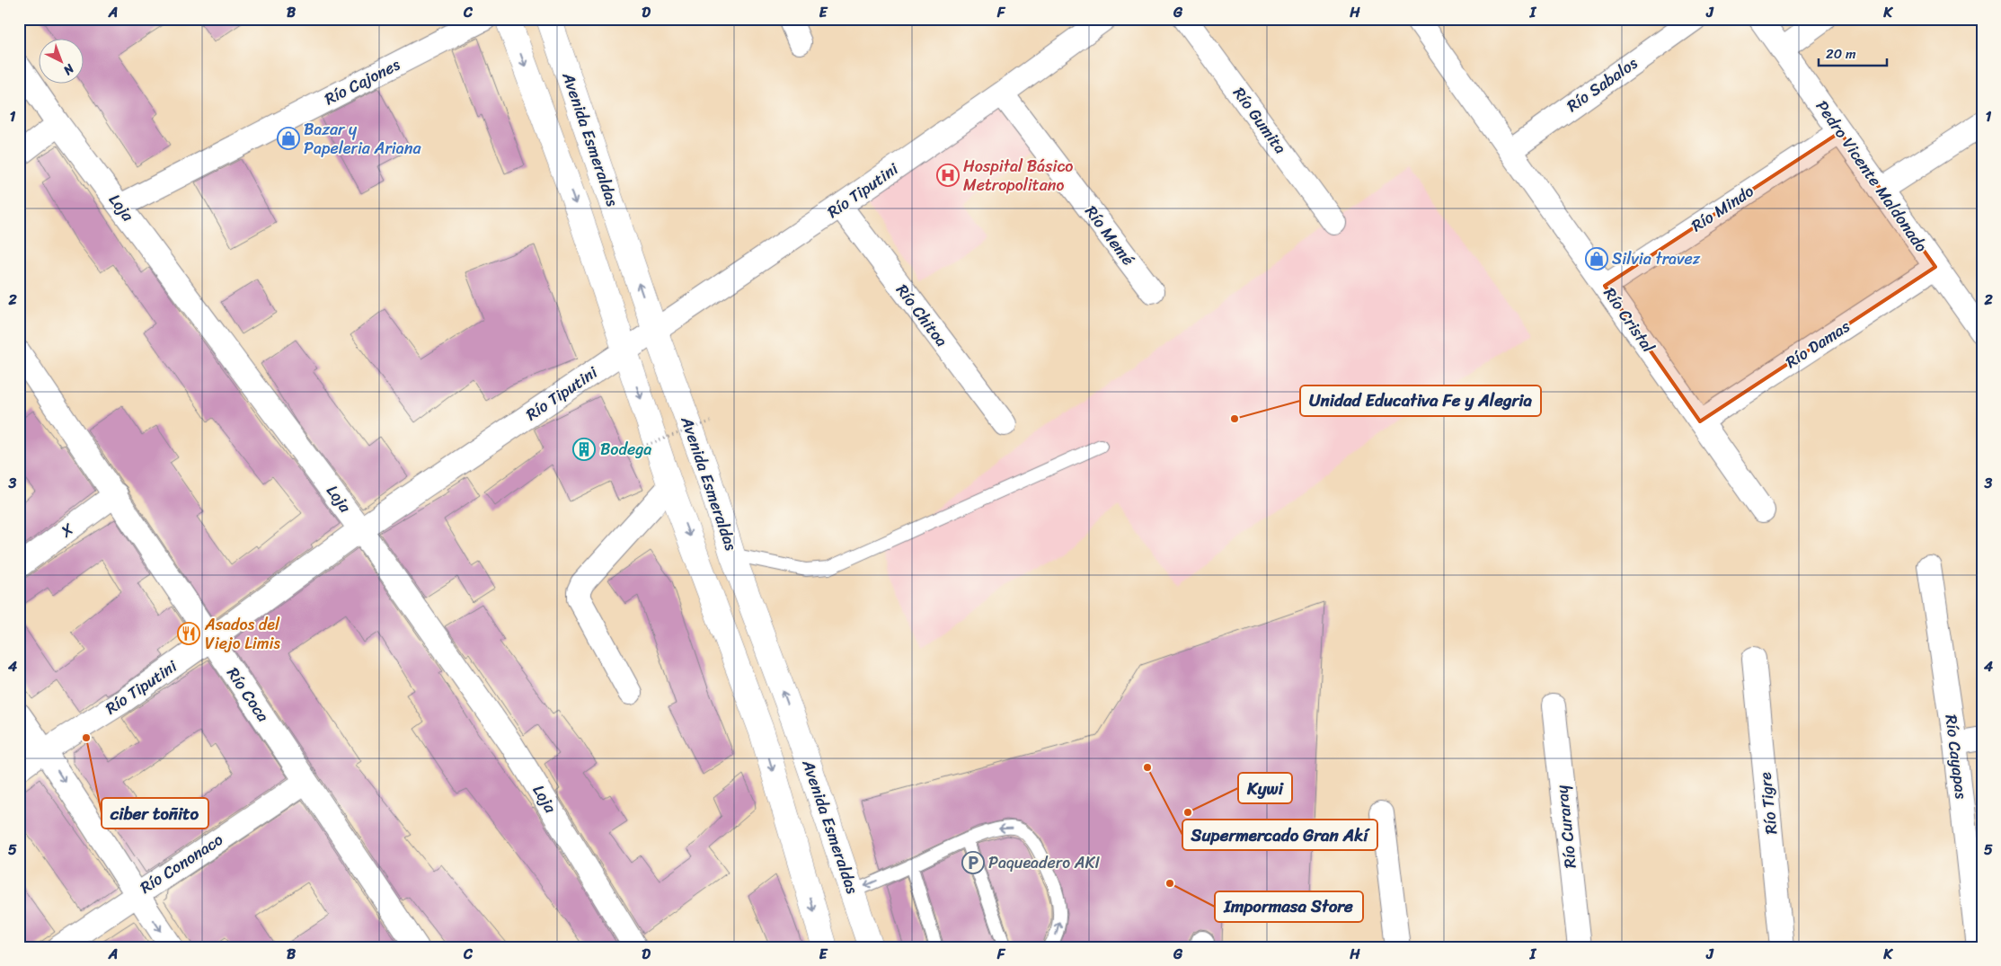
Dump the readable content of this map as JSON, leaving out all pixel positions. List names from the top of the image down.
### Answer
{
  "streets": {
    "main road": ["Avenida Esmeraldas"],
    "street": [
      "Río Cajones",
      "Río Sabalos",
      "Río Gumita",
      "Pedro Vicente Maldonado",
      "Río Tiputini",
      "Loja",
      "Río Mindo",
      "Río Memé",
      "Río Chitoa",
      "Río Cristal",
      "Río Damas",
      "X",
      "Río Coca",
      "Río Cayapas",
      "Río Tigre",
      "Río Curaray",
      "Río Cononaco"
    ]
  },
  "crossings": [
    ["Río Cajones", "Loja"],
    ["Río Sabalos", "Río Cristal"],
    ["Avenida Esmeraldas", "Río Tiputini"],
    ["Pedro Vicente Maldonado", "Río Mindo"],
    ["Pedro Vicente Maldonado", "Río Damas"],
    ["Río Tiputini", "Loja"],
    ["Río Tiputini", "Río Memé"],
    ["Río Tiputini", "Río Chitoa"],
    ["Río Tiputini", "Río Coca"],
    ["Río Mindo", "Río Cristal"],
    ["Río Cristal", "Río Damas"],
    ["X", "Río Coca"],
    ["Río Coca", "Río Cononaco"]
  ],
  "places": {
    "shop": ["Bazar y Papeleria Ariana", "Silvia travez"],
    "hospital": ["Hospital Básico Metropolitano"],
    "other": [
      "Unidad Educativa Fe y Alegria",
      "ciber toñito",
      "Supermercado Gran Akí",
      "Kywi",
      "Impormasa Store"
    ],
    "building": ["Bodega"],
    "restaurant": ["Asados del Viejo Limis"],
    "parking": ["Paqueadero AKI"]
  },
  "scale_bar": "20 m",
  "north": "bottom right",
  "grid": {
    "columns": [
      "A",
      "B",
      "C",
      "D",
      "E",
      "F",
      "G",
      "H",
      "I",
      "J",
      "K"
    ],
    "rows": [
      "1",
      "2",
      "3",
      "4",
      "5"
    ]
  }
}
